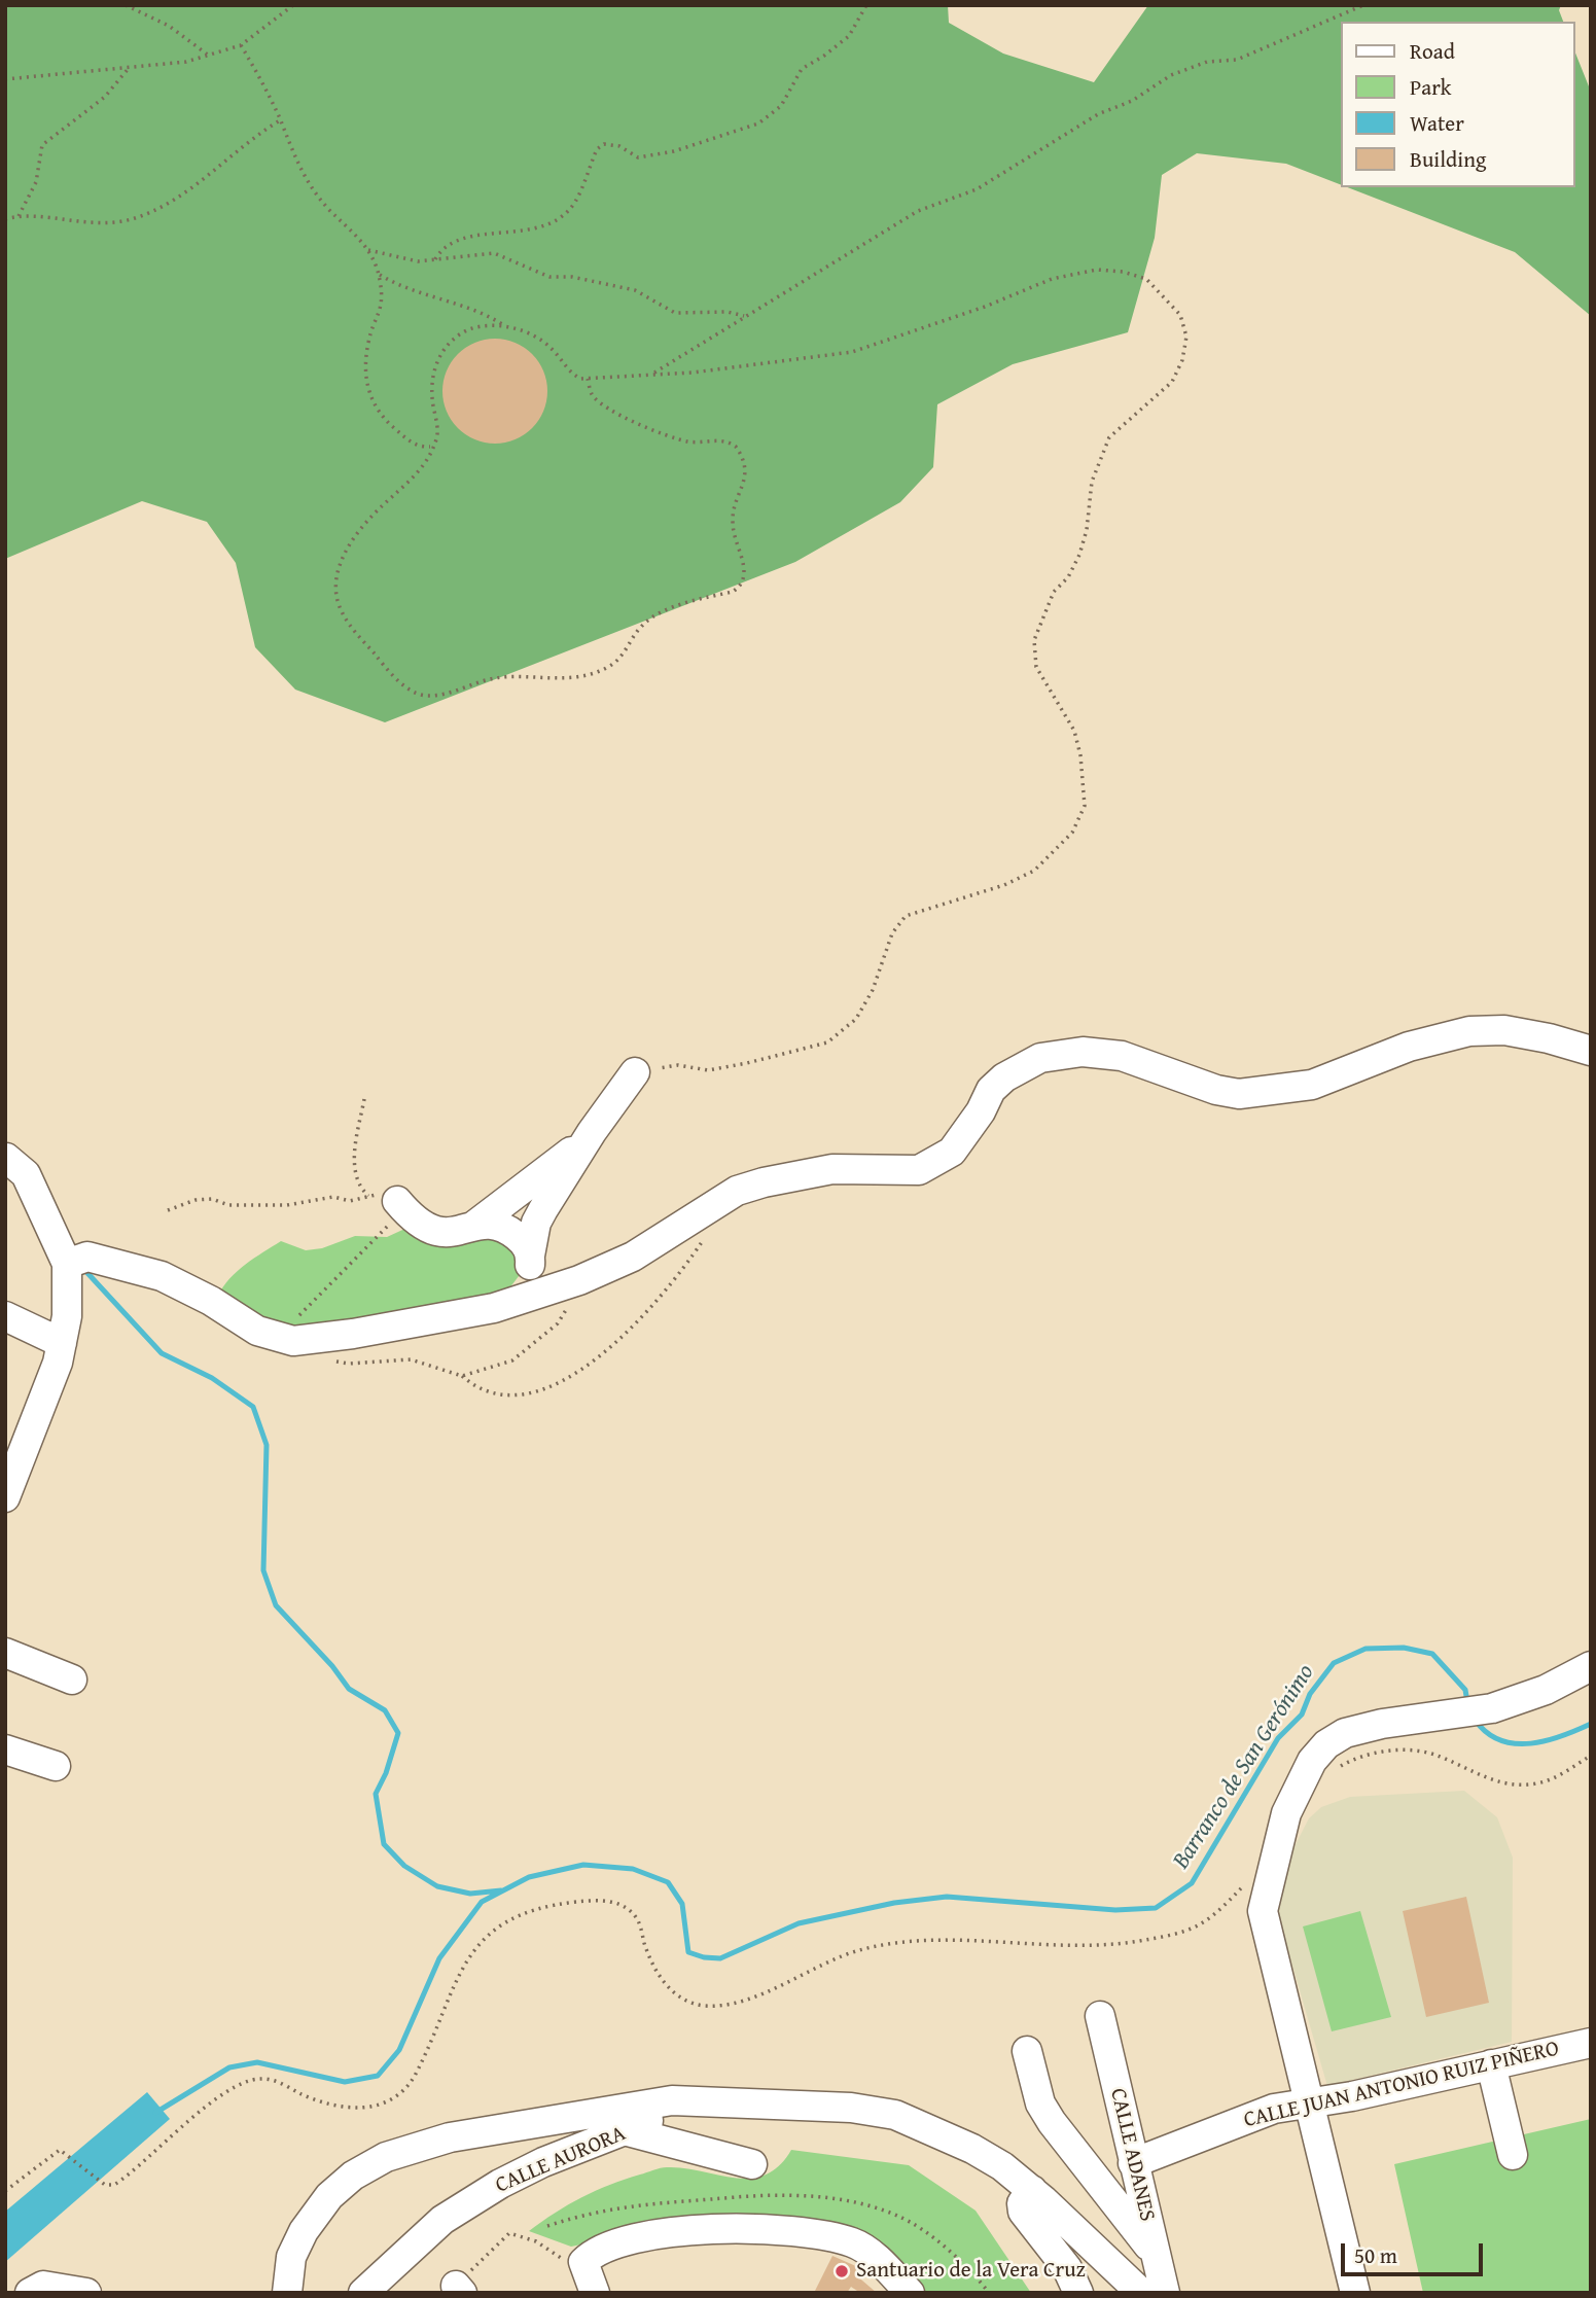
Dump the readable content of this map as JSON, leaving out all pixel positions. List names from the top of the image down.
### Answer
{
  "streets": {
    "street": ["CALLE JUAN ANTONIO RUIZ PIÑERO", "CALLE ADANES", "CALLE AURORA"]
  },
  "crossings": [
    ["CALLE JUAN ANTONIO RUIZ PIÑERO", "CALLE ADANES"]
  ],
  "water": ["Barranco de San Gerónimo"],
  "places": ["Santuario de la Vera Cruz"],
  "legend": [
    "Road",
    "Park",
    "Water",
    "Building"
  ],
  "scale_bar": "50 m"
}
